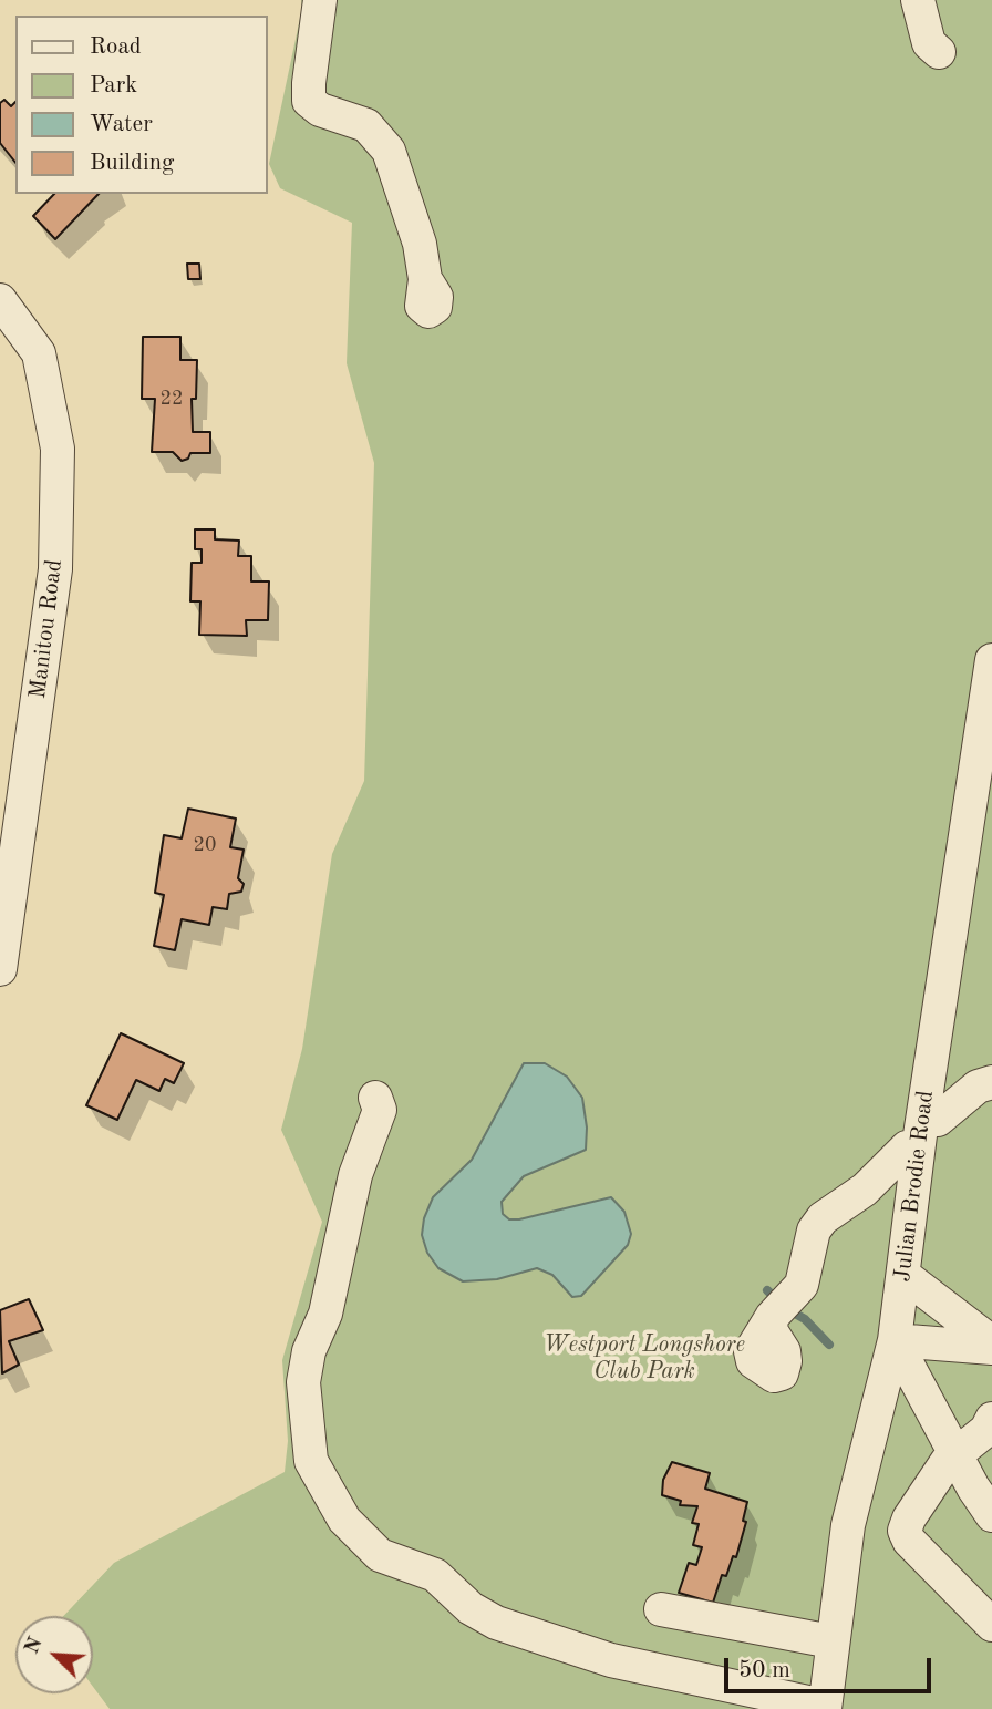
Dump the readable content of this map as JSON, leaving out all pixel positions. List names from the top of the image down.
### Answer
{
  "streets": {
    "street": ["Manitou Road", "Julian Brodie Road"]
  },
  "parks": ["Westport Longshore Club Park"],
  "house_numbers": ["22", "20"],
  "legend": [
    "Road",
    "Park",
    "Water",
    "Building"
  ],
  "scale_bar": "50 m",
  "north": "top left"
}
